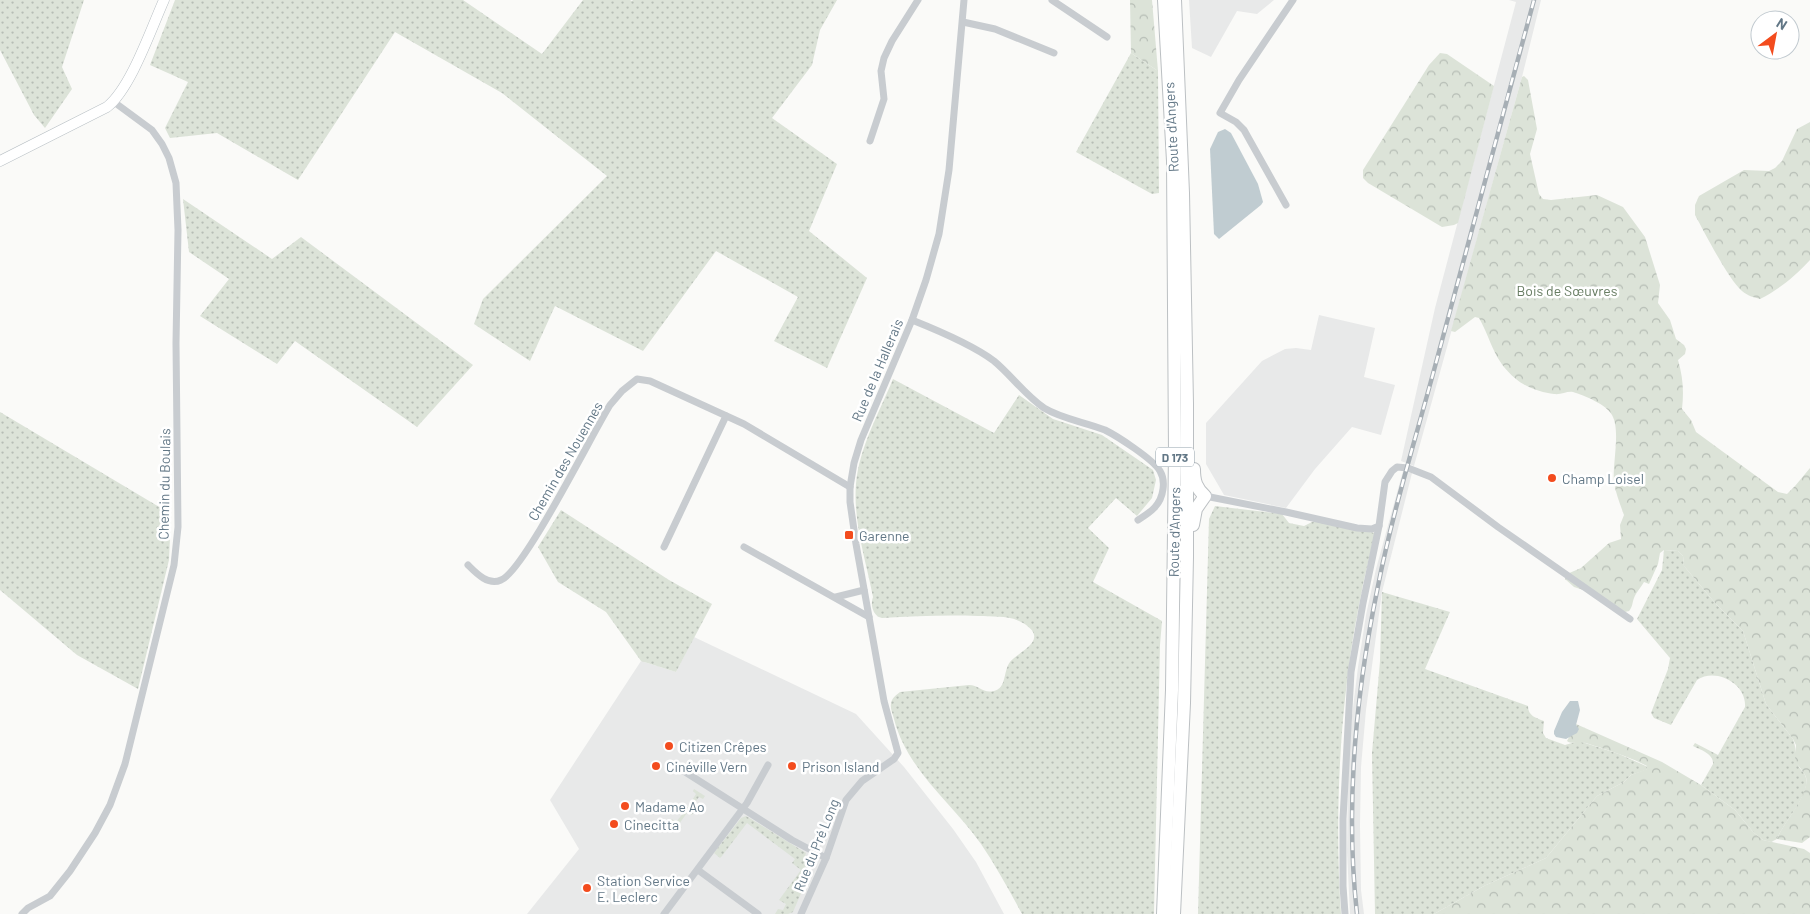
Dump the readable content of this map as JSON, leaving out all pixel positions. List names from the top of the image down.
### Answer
{
  "streets": {
    "highway": ["Route d'Angers", "D 173"],
    "street": [
      "Rue de la Hallerais",
      "Chemin des Nouennes",
      "Chemin du Boulais",
      "Rue du Pré Long"
    ]
  },
  "crossings": [
    ["Rue de la Hallerais", "Chemin des Nouennes"],
    ["Rue de la Hallerais", "Rue du Pré Long"]
  ],
  "parks": ["Bois de Sœuvres"],
  "places": {
    "other": [
      "Champ Loisel",
      "Citizen Crêpes",
      "Cinéville Vern",
      "Prison Island",
      "Madame Ao",
      "Cinecitta",
      "Station Service E. Leclerc"
    ],
    "transit": ["Garenne"]
  },
  "north": "top right"
}
